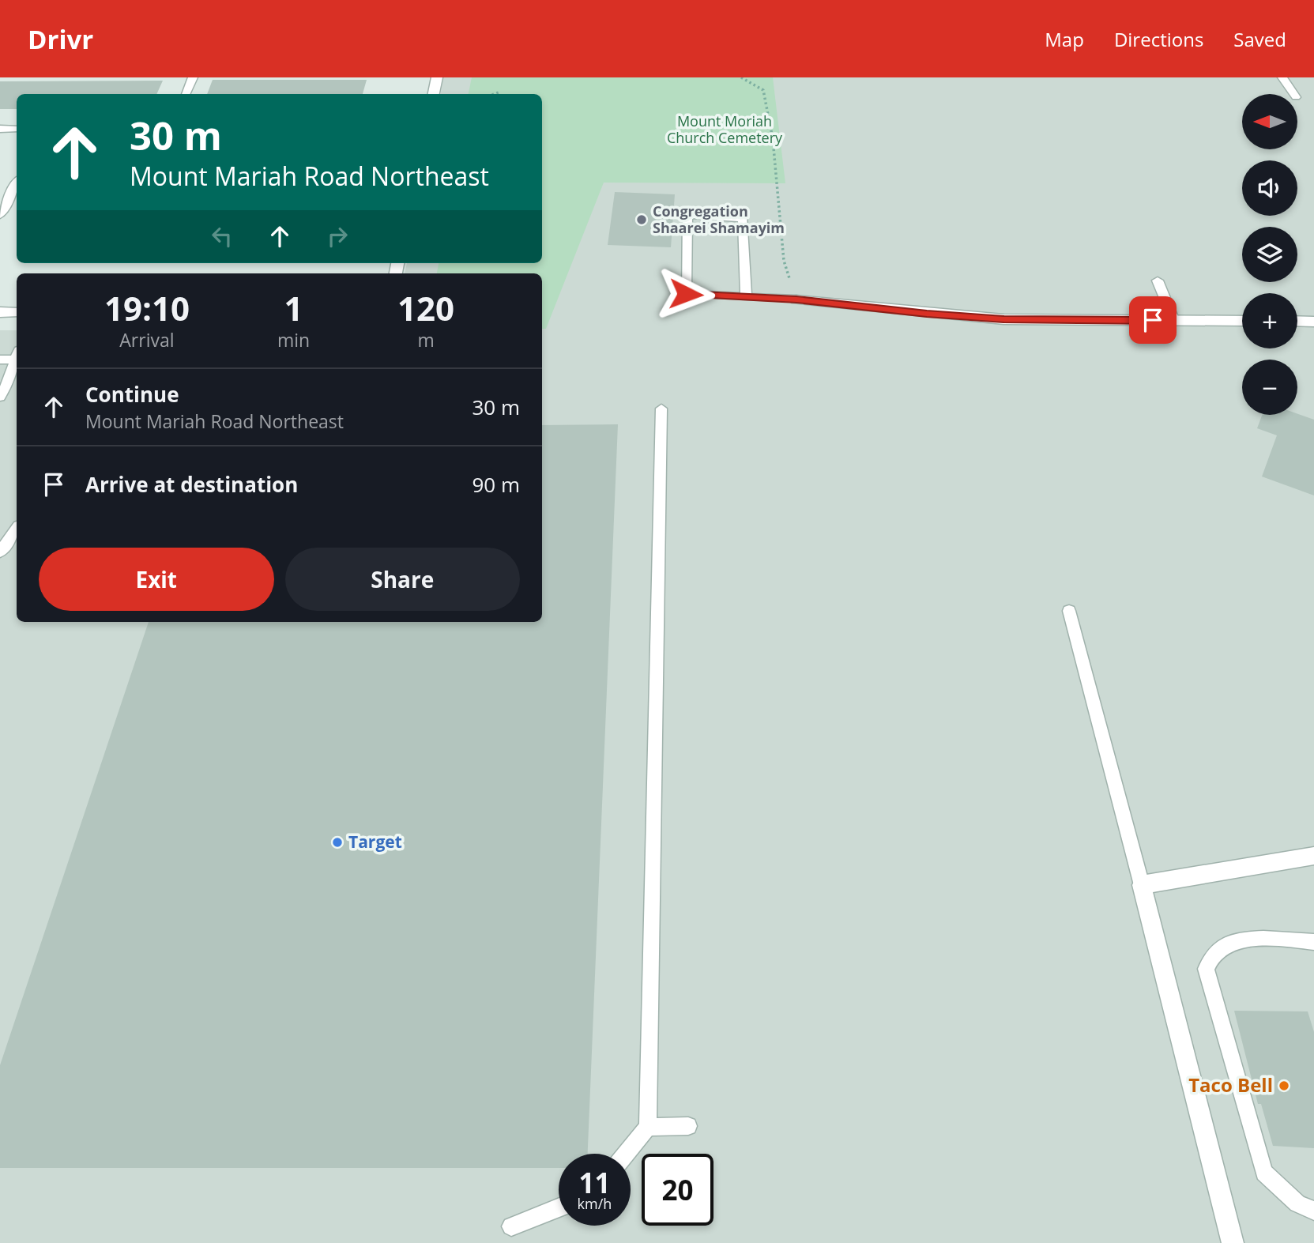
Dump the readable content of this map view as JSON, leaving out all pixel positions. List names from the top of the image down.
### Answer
{
  "parks": ["Mount Moriah Church Cemetery"],
  "places": ["Congregation Shaarei Shamayim", "Target", "Taco Bell"],
  "north": "left",
  "page": {
    "header": "Drivr",
    "nav": ["Map", "Directions", "Saved"],
    "map_buttons": ["+", "−"],
    "turn": ["30 m", "Mount Mariah Road Northeast"],
    "eta": [
      "19:10",
      "Arrival",
      "1",
      "min",
      "120",
      "m"
    ],
    "list": [
      {
        "name": "Continue",
        "note": "Mount Mariah Road Northeast",
        "value": "30 m"
      },
      {
        "name": "Arrive at destination",
        "value": "90 m"
      }
    ],
    "buttons": ["Exit", "Share"],
    "speed": "11 km/h",
    "limit": "20"
  }
}
